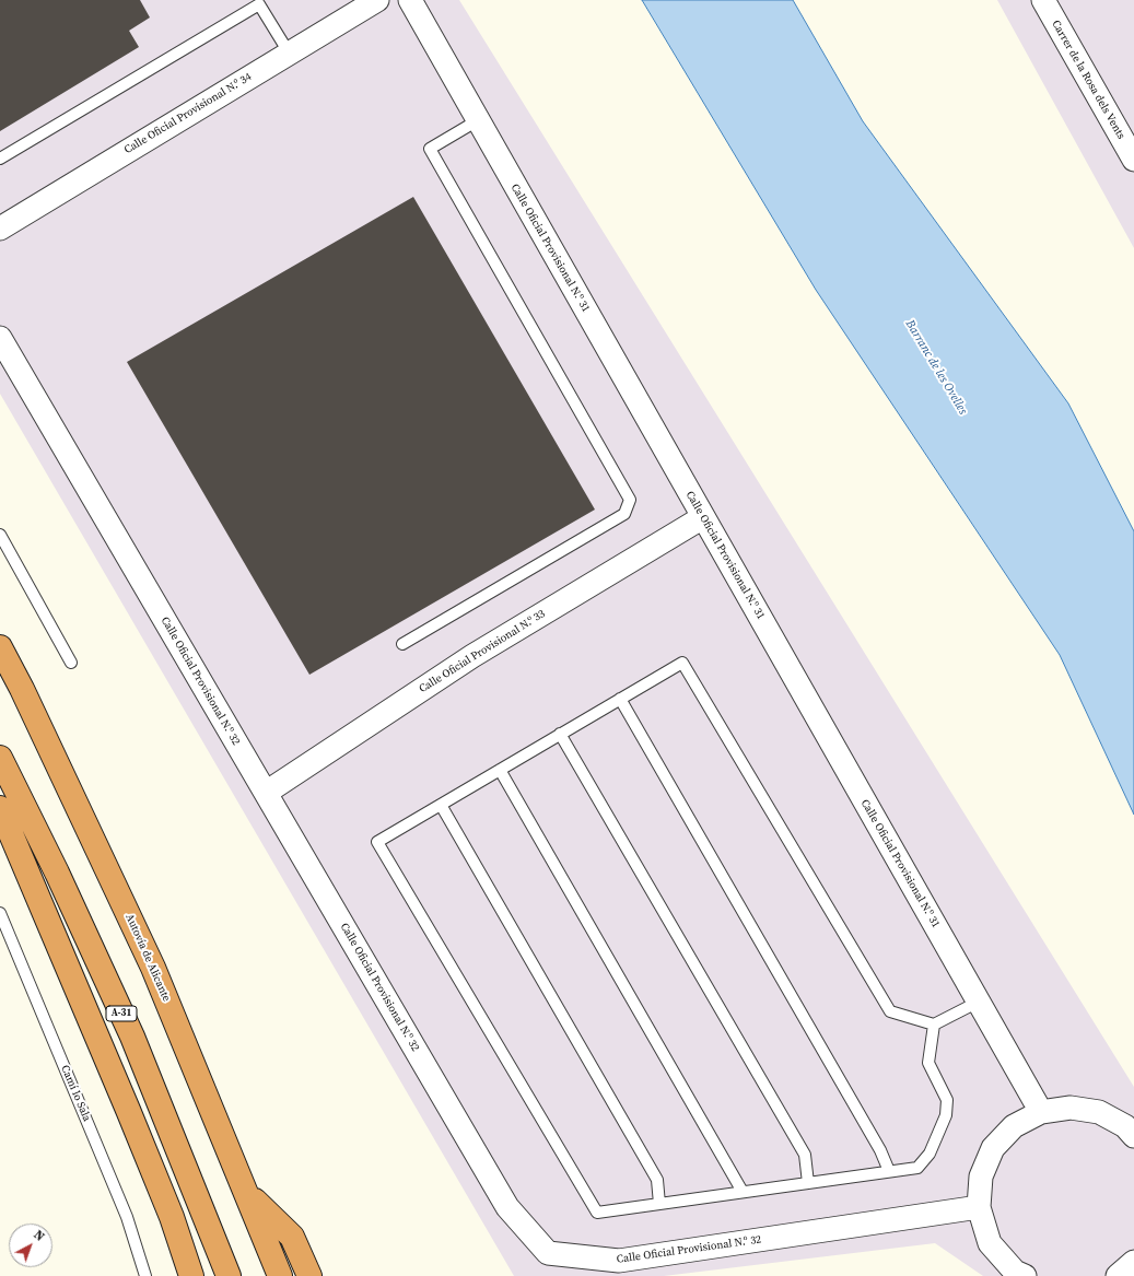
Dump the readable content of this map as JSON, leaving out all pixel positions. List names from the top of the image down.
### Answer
{
  "streets": {
    "highway": ["Autovía de Alicante", "A-31"],
    "street": [
      "Carrer de la Rosa dels Vents",
      "Calle Oficial Provisional N.º 34",
      "Calle Oficial Provisional N.º 31",
      "Calle Oficial Provisional N.º 33",
      "Calle Oficial Provisional N.º 32"
    ],
    "lane": ["Camí lo Sala"]
  },
  "crossings": [
    ["Calle Oficial Provisional N.º 31", "Calle Oficial Provisional N.º 33"],
    ["Calle Oficial Provisional N.º 33", "Calle Oficial Provisional N.º 32"]
  ],
  "water": ["Barranc de les Ovelles"],
  "north": "top right"
}
